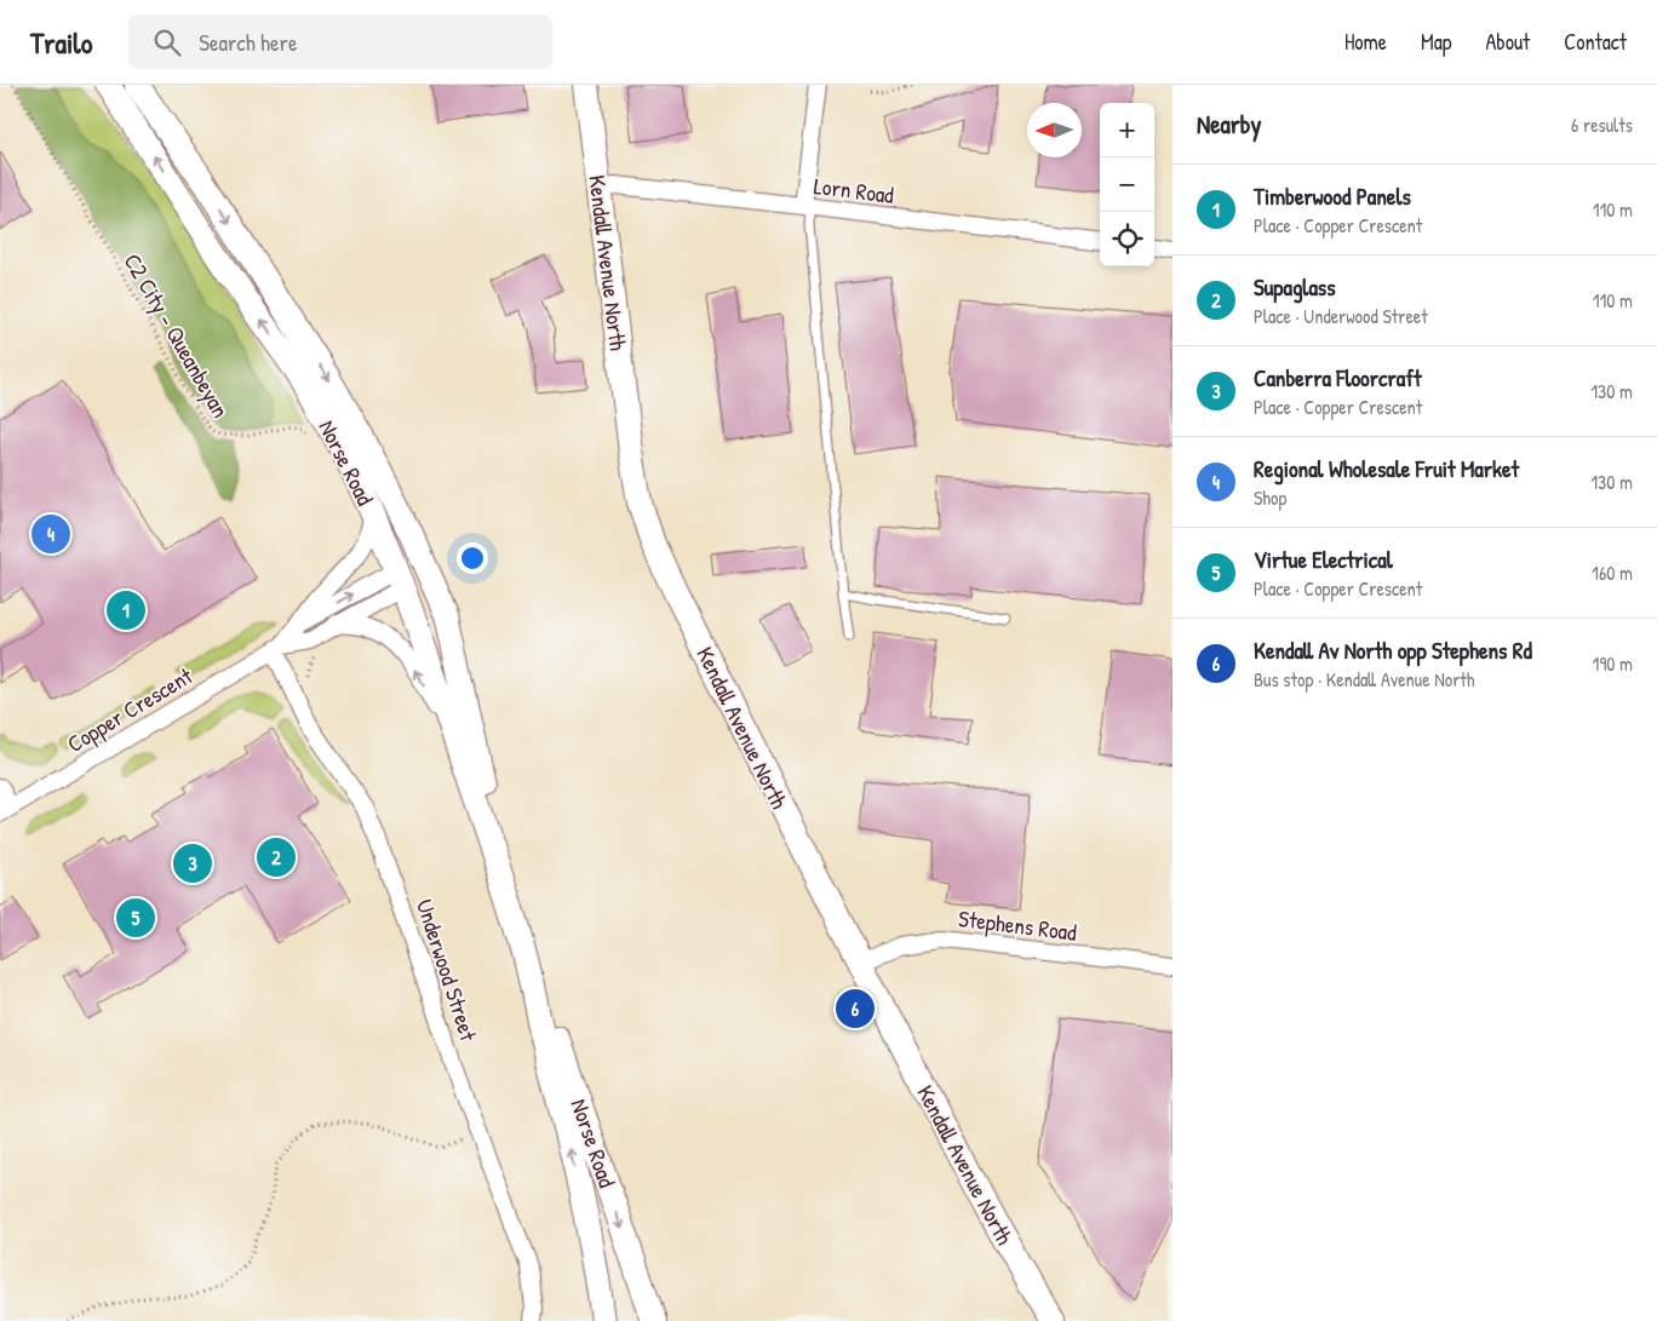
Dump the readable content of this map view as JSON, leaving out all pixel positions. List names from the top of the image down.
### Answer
{
  "streets": {
    "main road": ["Kendall Avenue North", "Norse Road"],
    "street": [
      "Lorn Road",
      "Copper Crescent",
      "Stephens Road",
      "Underwood Street"
    ],
    "path": ["C2 City - Queanbeyan"]
  },
  "crossings": [
    ["Lorn Road", "Kendall Avenue North"],
    ["Kendall Avenue North", "Stephens Road"],
    ["Norse Road", "Copper Crescent"],
    ["Copper Crescent", "Underwood Street"]
  ],
  "north": "left",
  "page": {
    "header": "Trailo",
    "search": "Search here",
    "nav": [
      "Home",
      "Map",
      "About",
      "Contact"
    ],
    "heading": ["Nearby", "6 results"],
    "map_buttons": ["+", "−"],
    "list": [
      {
        "mark": "1",
        "name": "Timberwood Panels",
        "note": "Place · Copper Crescent",
        "value": "110 m"
      },
      {
        "mark": "2",
        "name": "Supaglass",
        "note": "Place · Underwood Street",
        "value": "110 m"
      },
      {
        "mark": "3",
        "name": "Canberra Floorcraft",
        "note": "Place · Copper Crescent",
        "value": "130 m"
      },
      {
        "mark": "4",
        "name": "Regional Wholesale Fruit Market",
        "note": "Shop",
        "value": "130 m"
      },
      {
        "mark": "5",
        "name": "Virtue Electrical",
        "note": "Place · Copper Crescent",
        "value": "160 m"
      },
      {
        "mark": "6",
        "name": "Kendall Av North opp Stephens Rd",
        "note": "Bus stop · Kendall Avenue North",
        "value": "190 m"
      }
    ],
    "pins": [
      "4",
      "1",
      "2",
      "3",
      "5",
      "6"
    ]
  }
}
